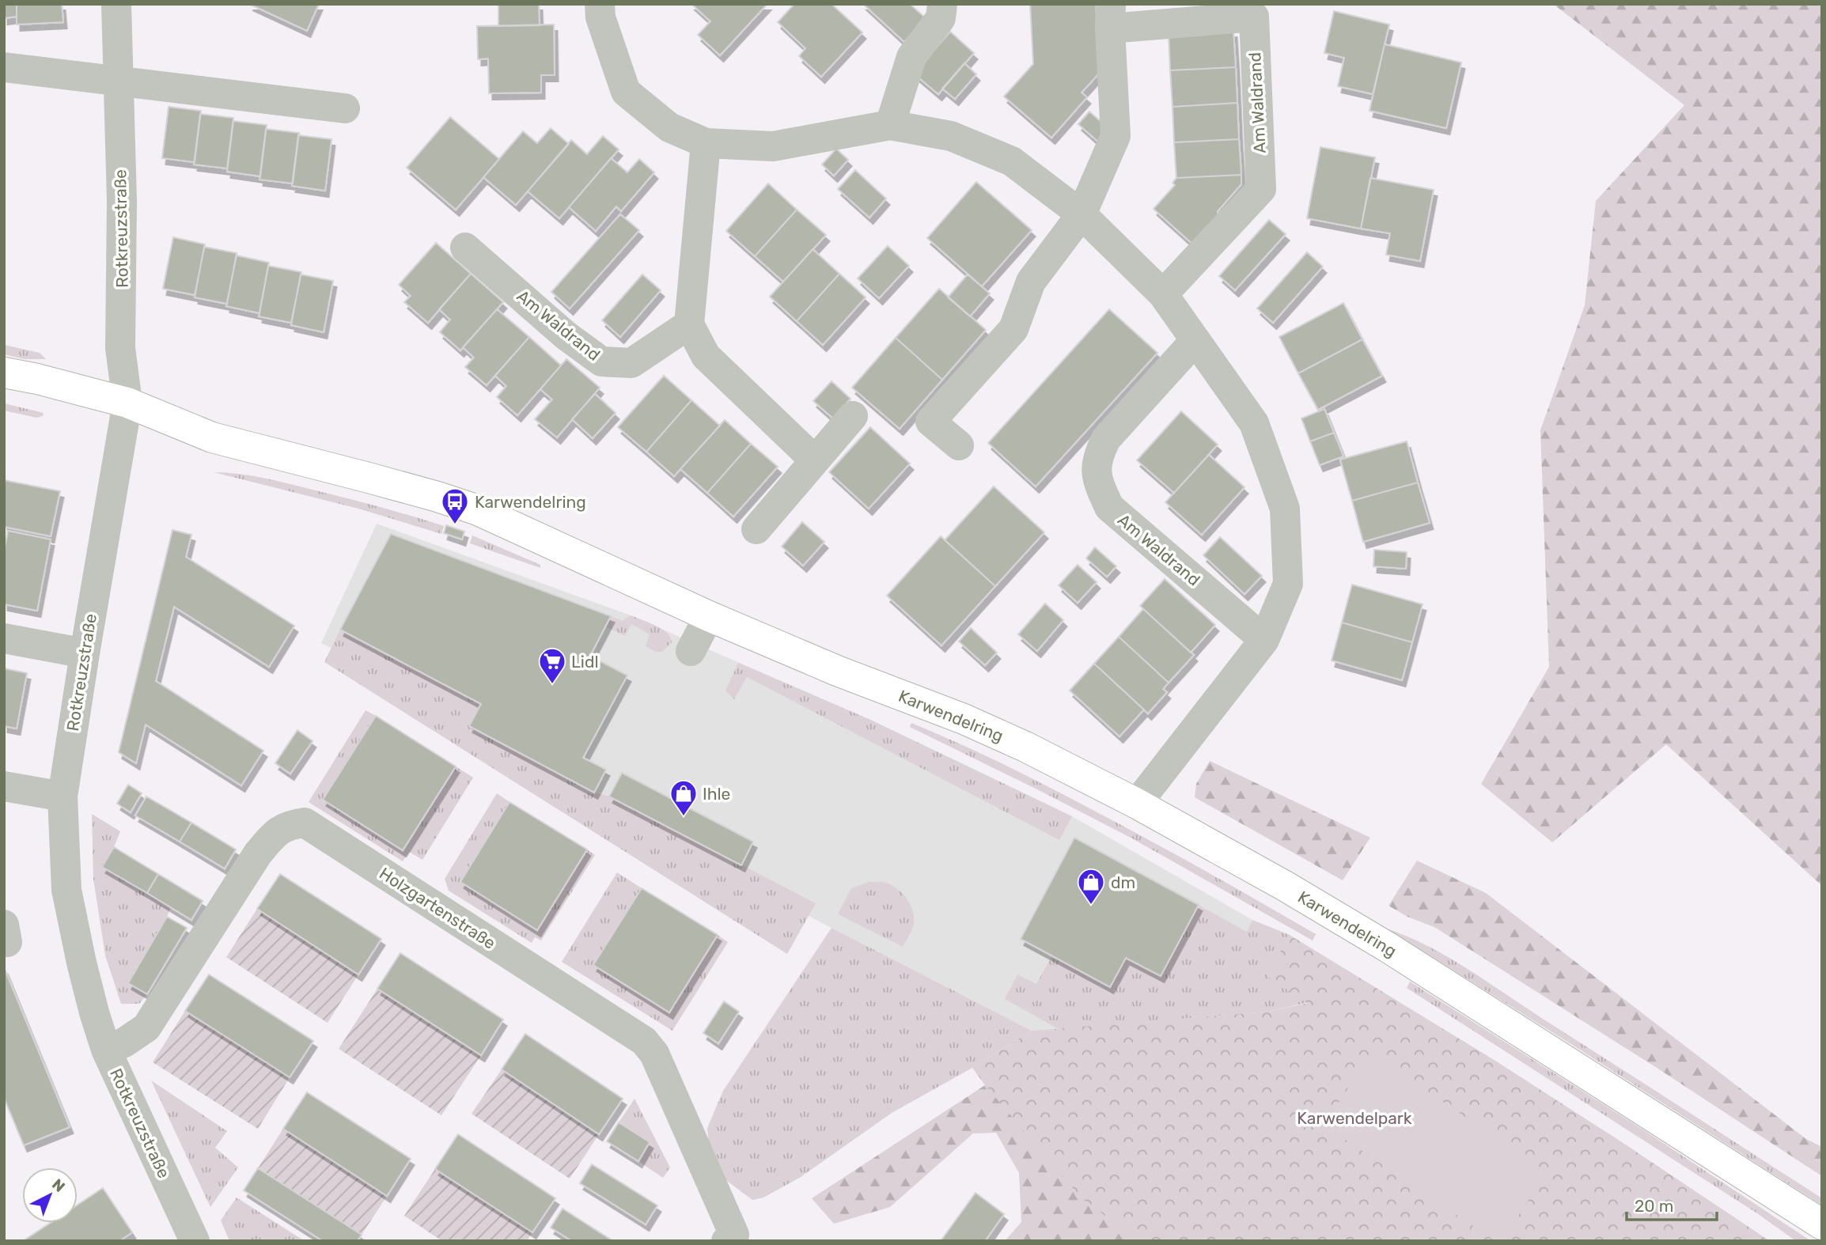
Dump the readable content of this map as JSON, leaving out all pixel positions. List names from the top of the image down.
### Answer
{
  "streets": {
    "main road": ["Karwendelring"],
    "street": ["Am Waldrand", "Rotkreuzstraße", "Holzgartenstraße"]
  },
  "crossings": [
    ["Rotkreuzstraße", "Karwendelring"],
    ["Rotkreuzstraße", "Holzgartenstraße"]
  ],
  "parks": ["Karwendelpark"],
  "places": {
    "bus stop": ["Karwendelring"],
    "supermarket": ["Lidl"],
    "shop": ["Ihle", "dm"]
  },
  "scale_bar": "20 m",
  "north": "top right"
}
